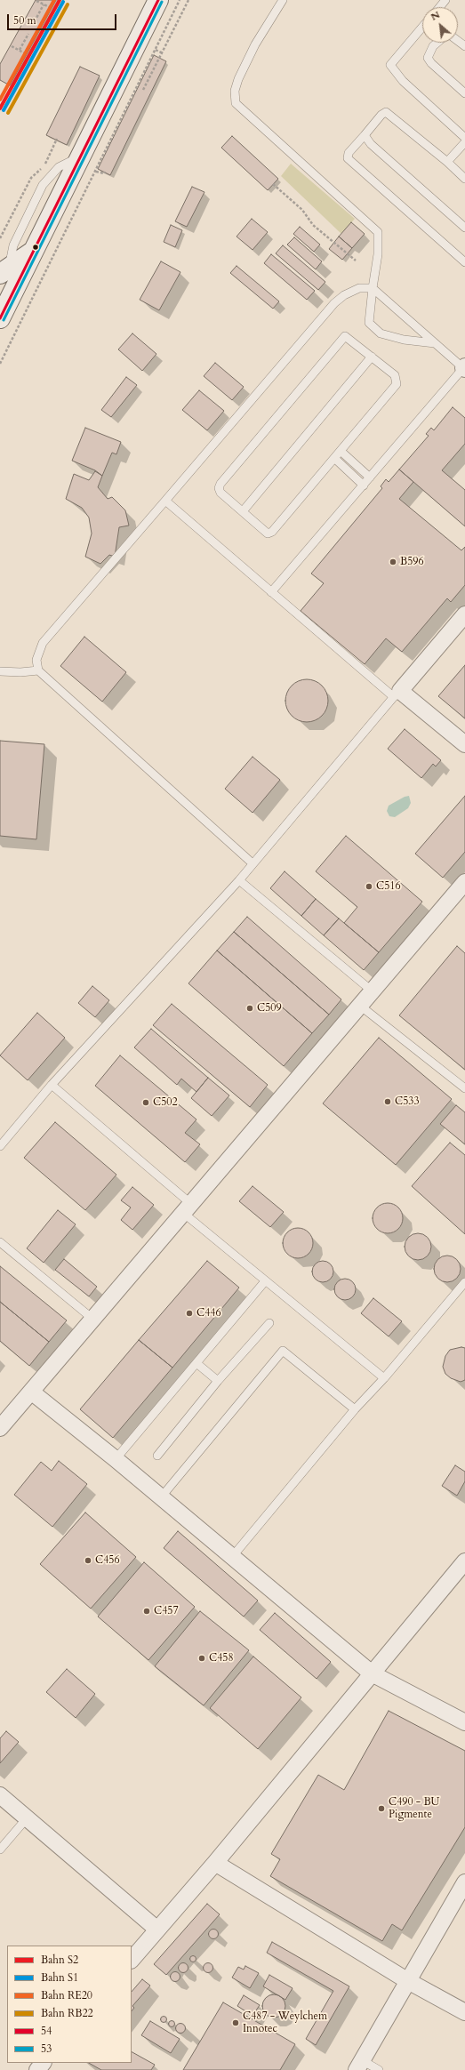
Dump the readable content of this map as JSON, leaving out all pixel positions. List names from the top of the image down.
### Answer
{
  "places": [
    "B596",
    "C516",
    "C509",
    "C533",
    "C502",
    "C446",
    "C456",
    "C457",
    "C458",
    "C490 - BU Pigmente",
    "C487 - Weylchem Innotec"
  ],
  "lines": [
    "rail line S2",
    "rail line RE20",
    "transit line 54",
    "rail line S1",
    "transit line 53",
    "rail line RB22"
  ],
  "legend": [
    "Bahn S2",
    "Bahn S1",
    "Bahn RE20",
    "Bahn RB22",
    "54",
    "53"
  ],
  "scale_bar": "50 m",
  "north": "top left"
}
